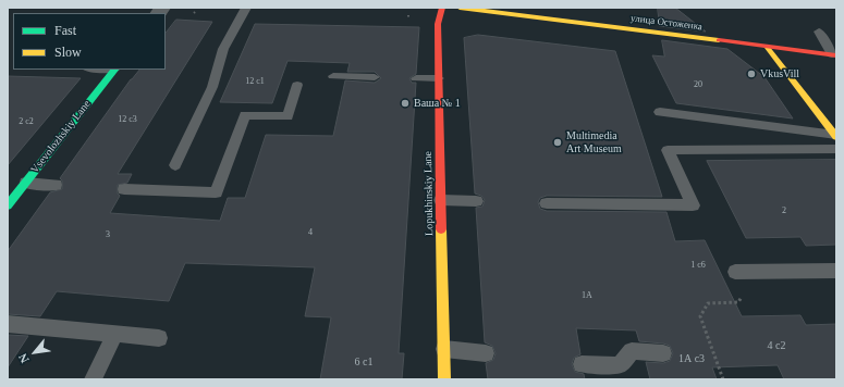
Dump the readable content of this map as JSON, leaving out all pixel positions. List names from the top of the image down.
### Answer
{
  "streets": {
    "street": ["улица Остоженка", "Vsevolozhskiy Lane", "Lopukhinskiy Lane"]
  },
  "places": ["VkusVill", "Ваша № 1", "Multimedia Art Museum"],
  "house_numbers": [
    "12 с1",
    "20",
    "12 с3",
    "2 с2",
    "2",
    "4",
    "3",
    "1 с6",
    "1А",
    "4 с2",
    "1А с3",
    "6 с1"
  ],
  "legend": ["Fast", "Slow"],
  "north": "bottom left"
}
